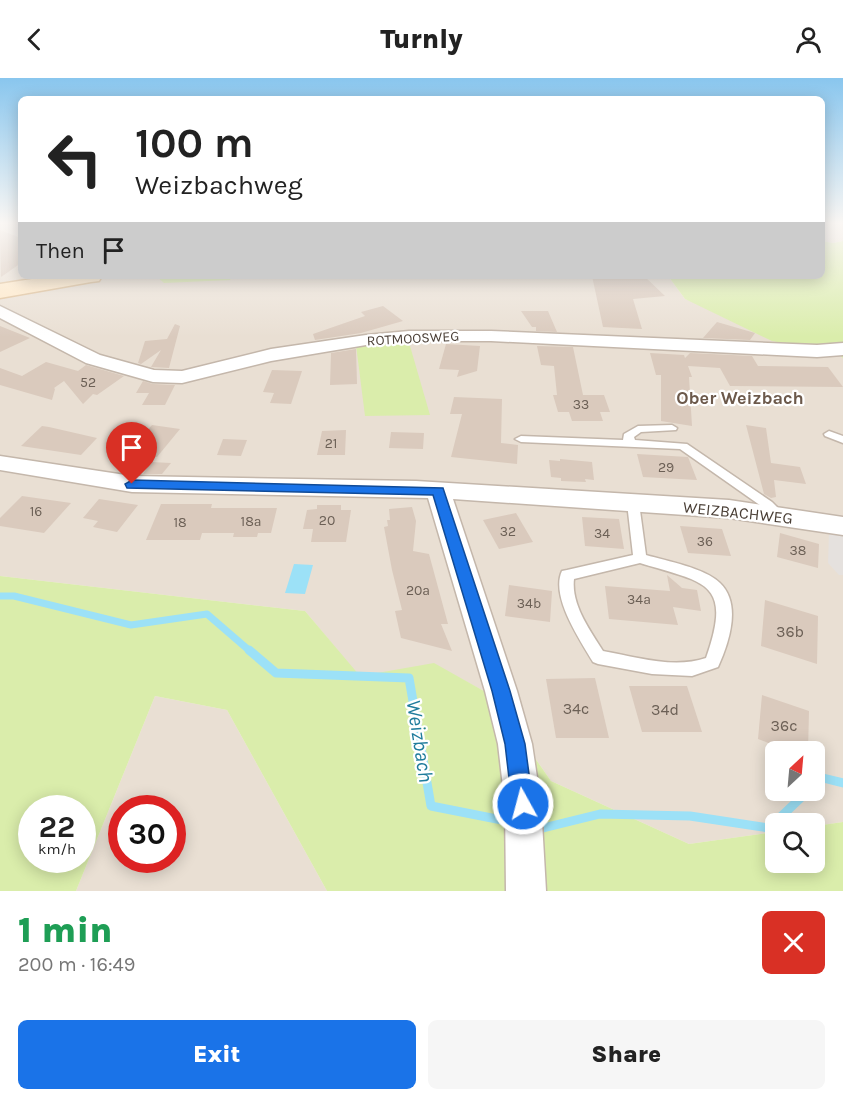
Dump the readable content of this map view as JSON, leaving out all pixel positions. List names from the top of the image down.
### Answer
{
  "streets": {
    "street": ["ROTMOOSWEG", "WEIZBACHWEG"]
  },
  "districts": ["Ober Weizbach"],
  "water": ["Weizbach"],
  "house_numbers": [
    "52",
    "33",
    "21",
    "29",
    "16",
    "20",
    "18a",
    "18",
    "32",
    "34",
    "36",
    "38",
    "20a",
    "34a",
    "34b",
    "36b",
    "34c",
    "34d",
    "36c"
  ],
  "north": "top right",
  "page": {
    "header": "Turnly",
    "turn": ["100 m", "Weizbachweg"],
    "then": "Then",
    "speed": "22 km/h",
    "limit": "30",
    "heading": ["1 min", "200 m · 16:49"],
    "buttons": ["Exit", "Share"]
  }
}
